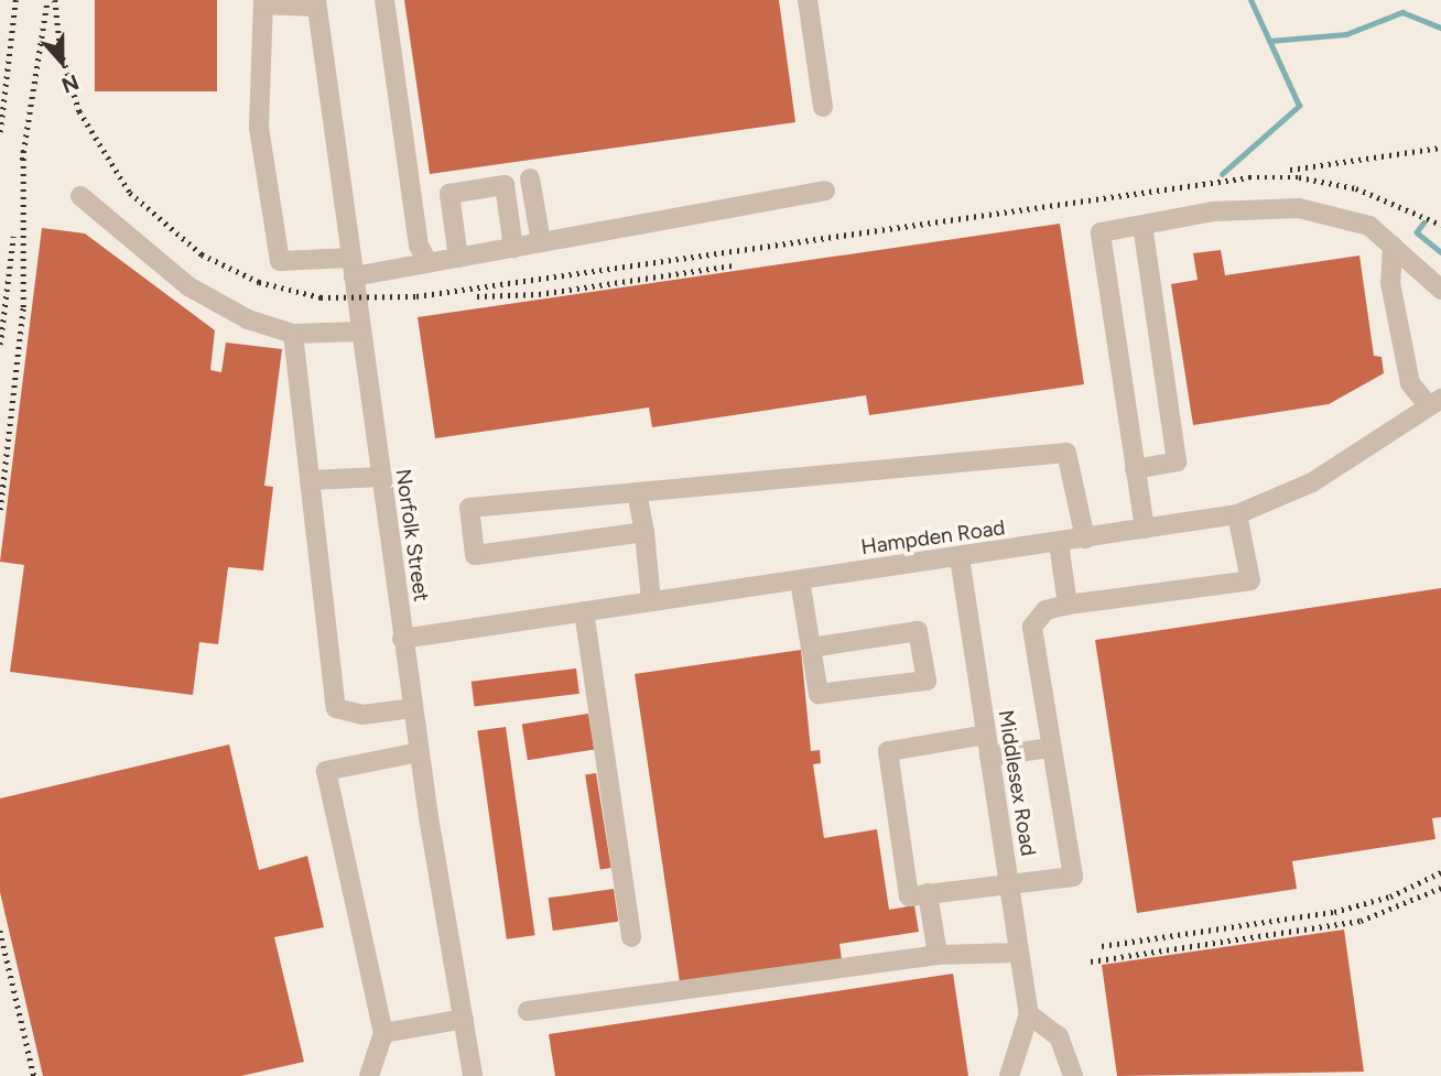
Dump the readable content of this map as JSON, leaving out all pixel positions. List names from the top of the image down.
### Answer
{
  "streets": {
    "street": ["Norfolk Street", "Hampden Road", "Middlesex Road"]
  },
  "crossings": [
    ["Norfolk Street", "Hampden Road"],
    ["Hampden Road", "Middlesex Road"]
  ],
  "north": "bottom"
}
